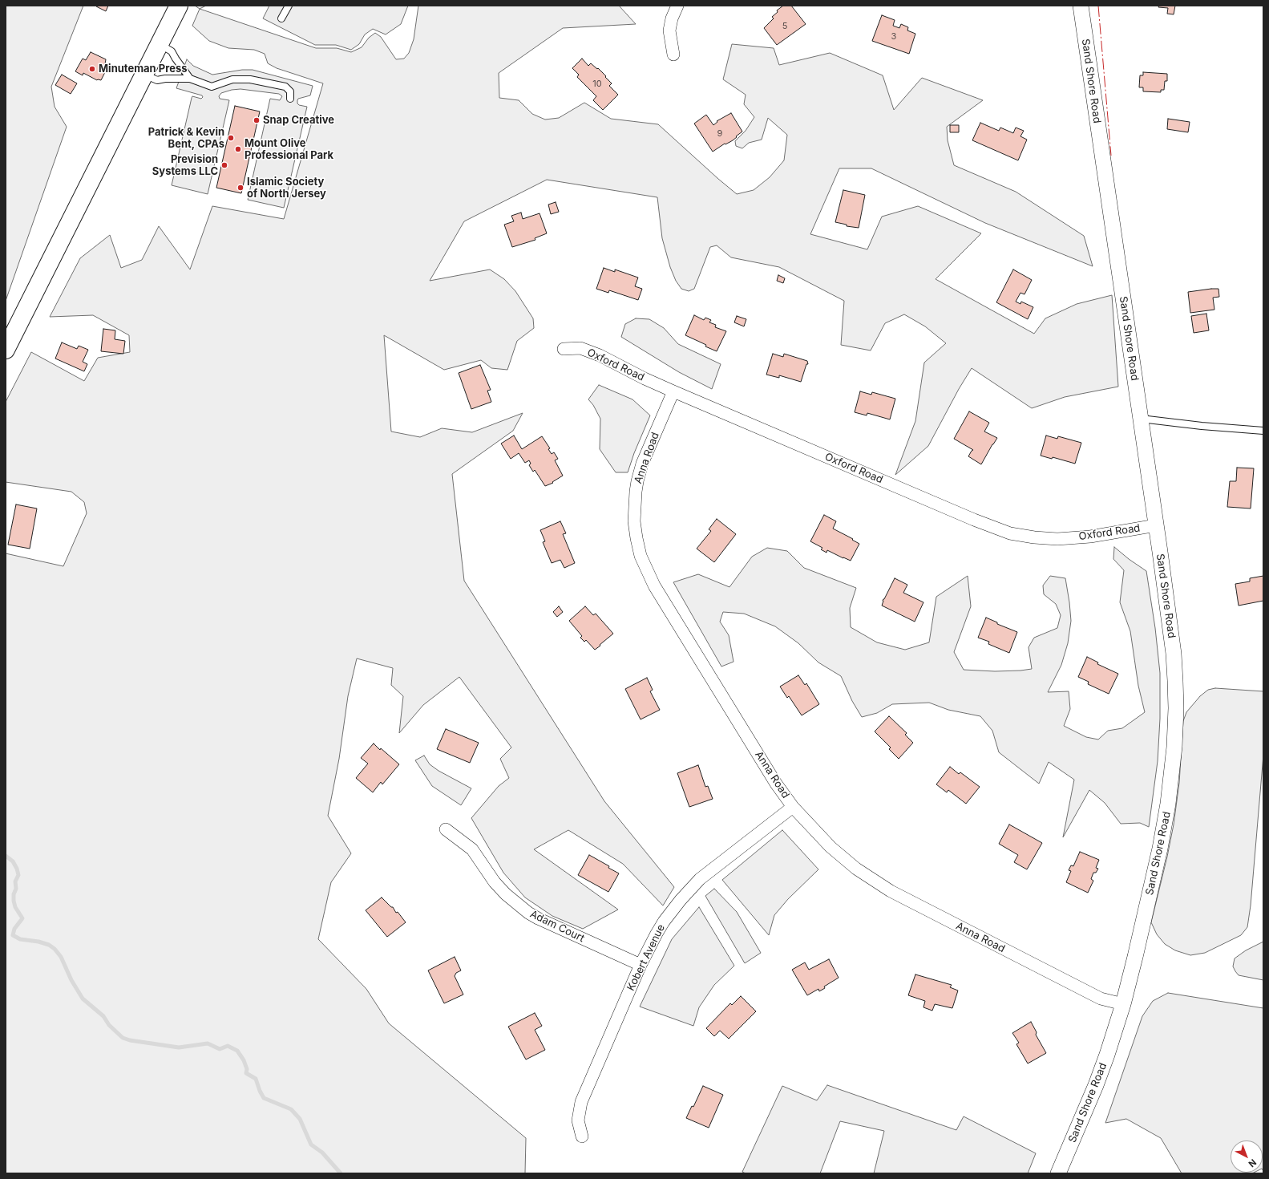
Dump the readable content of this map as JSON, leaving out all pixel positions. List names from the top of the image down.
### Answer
{
  "streets": {
    "street": [
      "Sand Shore Road",
      "Oxford Road",
      "Anna Road",
      "Adam Court",
      "Kobert Avenue"
    ]
  },
  "crossings": [
    ["Sand Shore Road", "Oxford Road"],
    ["Sand Shore Road", "Anna Road"],
    ["Oxford Road", "Anna Road"],
    ["Anna Road", "Kobert Avenue"],
    ["Adam Court", "Kobert Avenue"]
  ],
  "places": [
    "Minuteman Press",
    "Snap Creative",
    "Patrick & Kevin Bent, CPAs",
    "Mount Olive Professional Park",
    "Prevision Systems LLC",
    "Islamic Society of North Jersey"
  ],
  "house_numbers": [
    "5",
    "3",
    "10",
    "9"
  ],
  "north": "bottom right"
}
